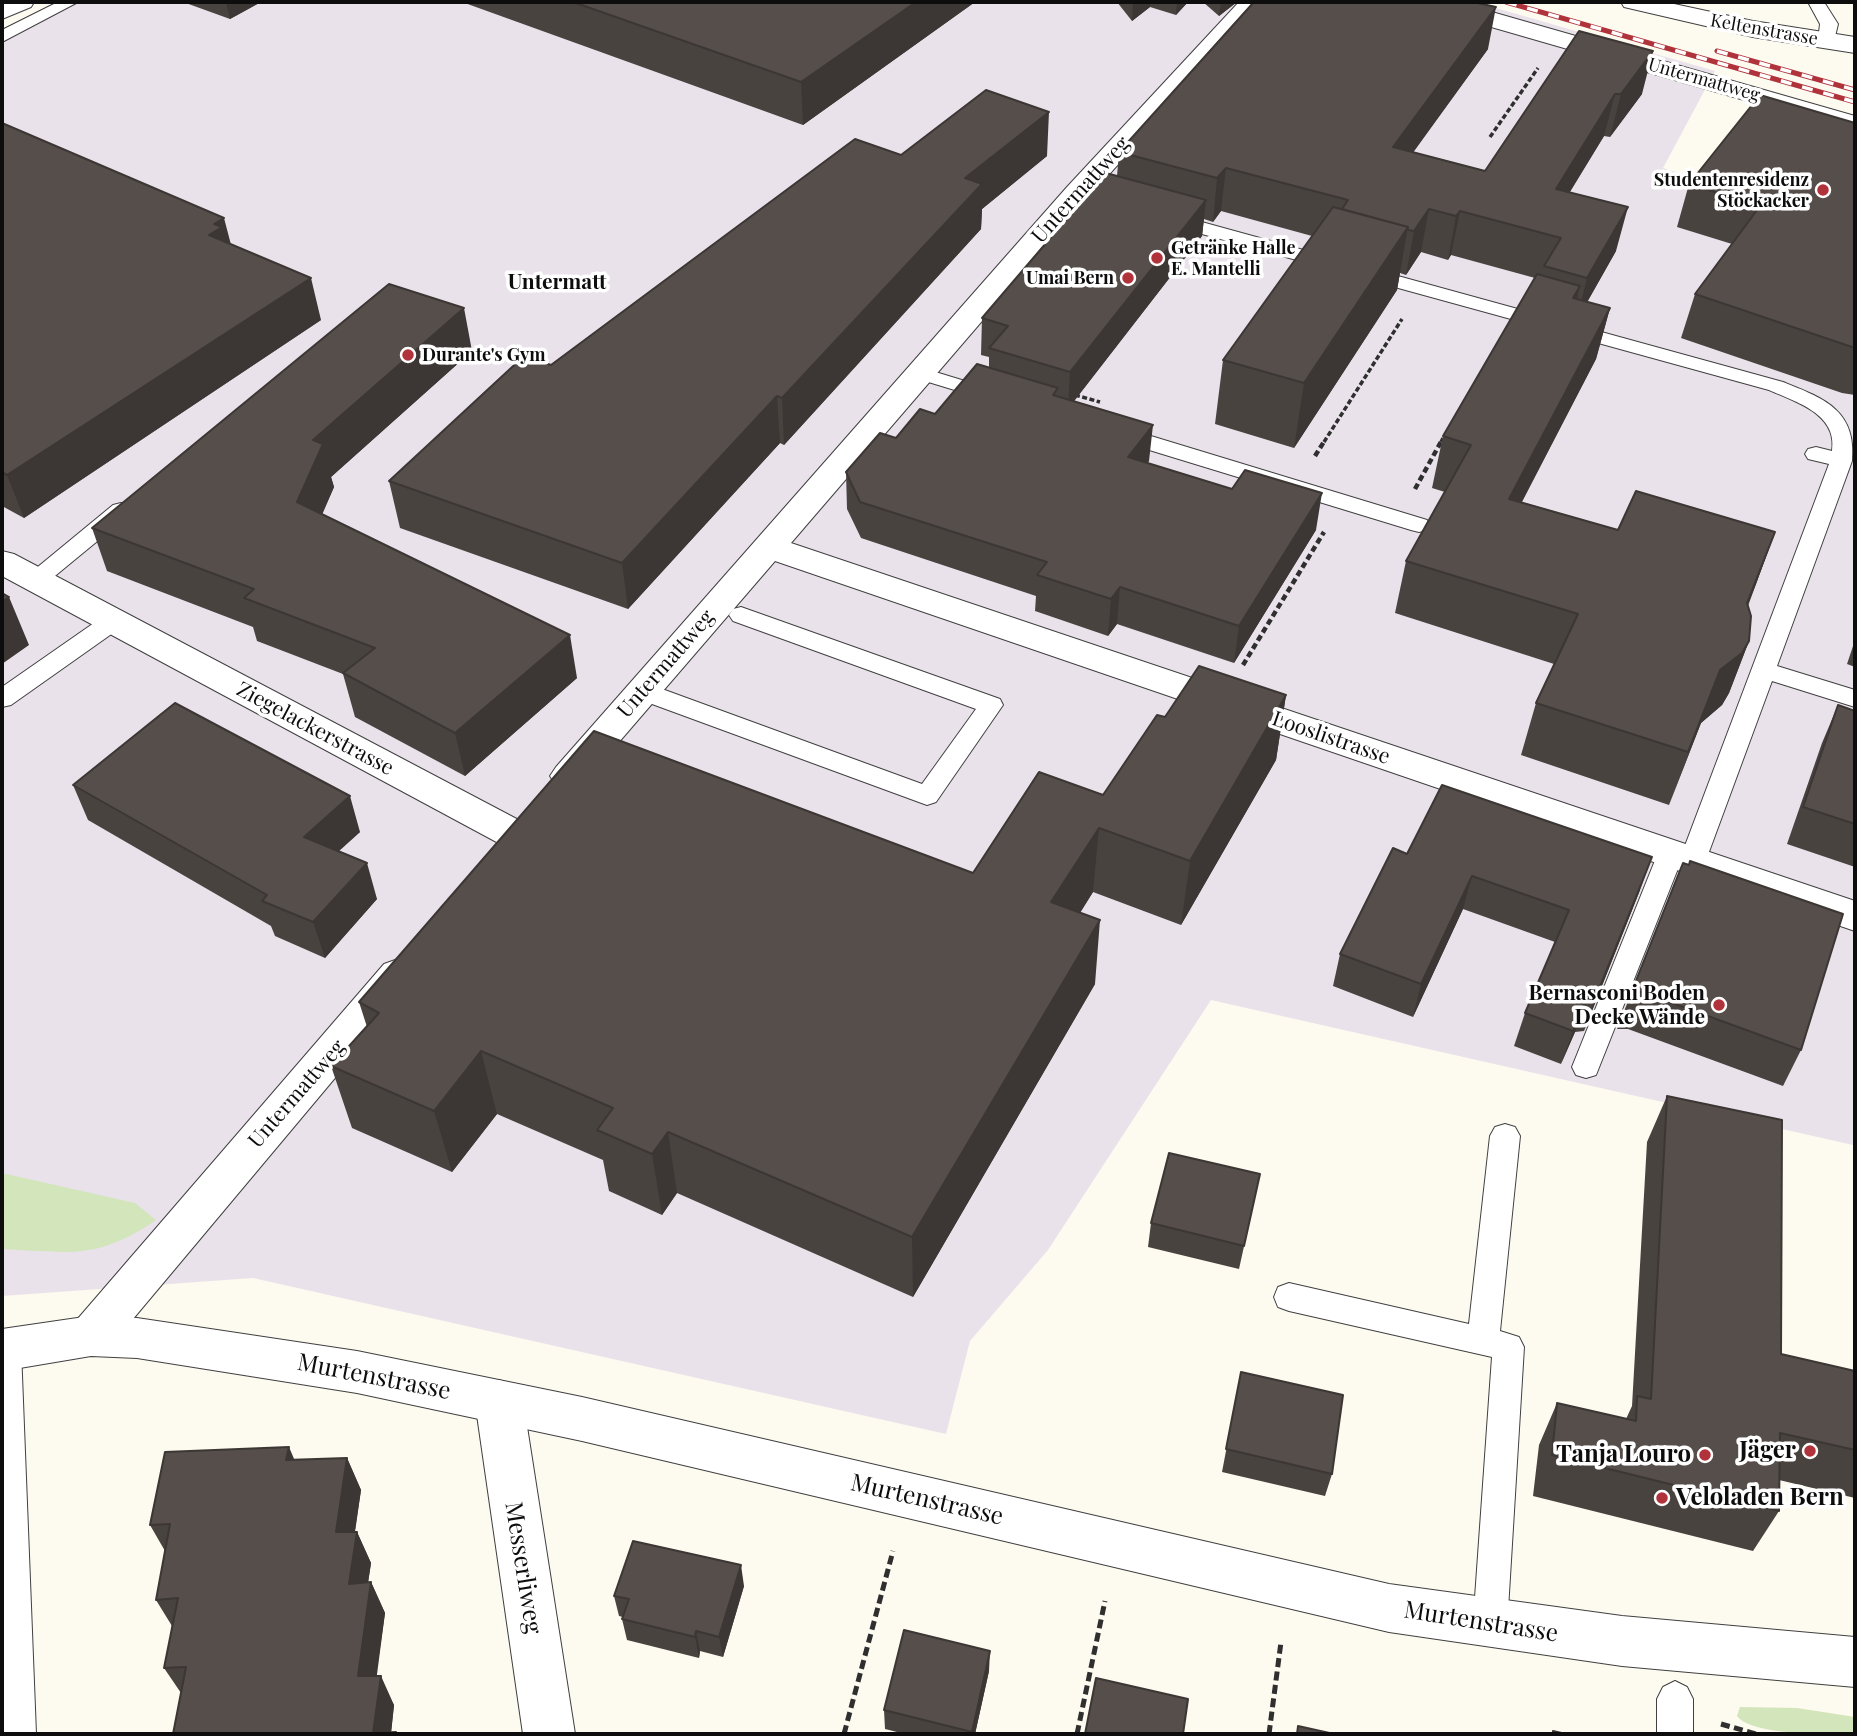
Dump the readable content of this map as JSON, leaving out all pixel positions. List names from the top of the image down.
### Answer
{
  "streets": {
    "street": [
      "Keltenstrasse",
      "Untermattweg",
      "Ziegelackerstrasse",
      "Looslistrasse",
      "Murtenstrasse",
      "Messerliweg"
    ]
  },
  "crossings": [
    ["Untermattweg", "Ziegelackerstrasse"],
    ["Untermattweg", "Looslistrasse"],
    ["Untermattweg", "Murtenstrasse"],
    ["Murtenstrasse", "Messerliweg"]
  ],
  "districts": ["Untermatt"],
  "places": [
    "Studentenresidenz Stöckacker",
    "Getränke Halle E. Mantelli",
    "Umai Bern",
    "Durante's Gym",
    "Bernasconi Boden Decke Wände",
    "Jäger",
    "Tanja Louro",
    "Veloladen Bern"
  ]
}
